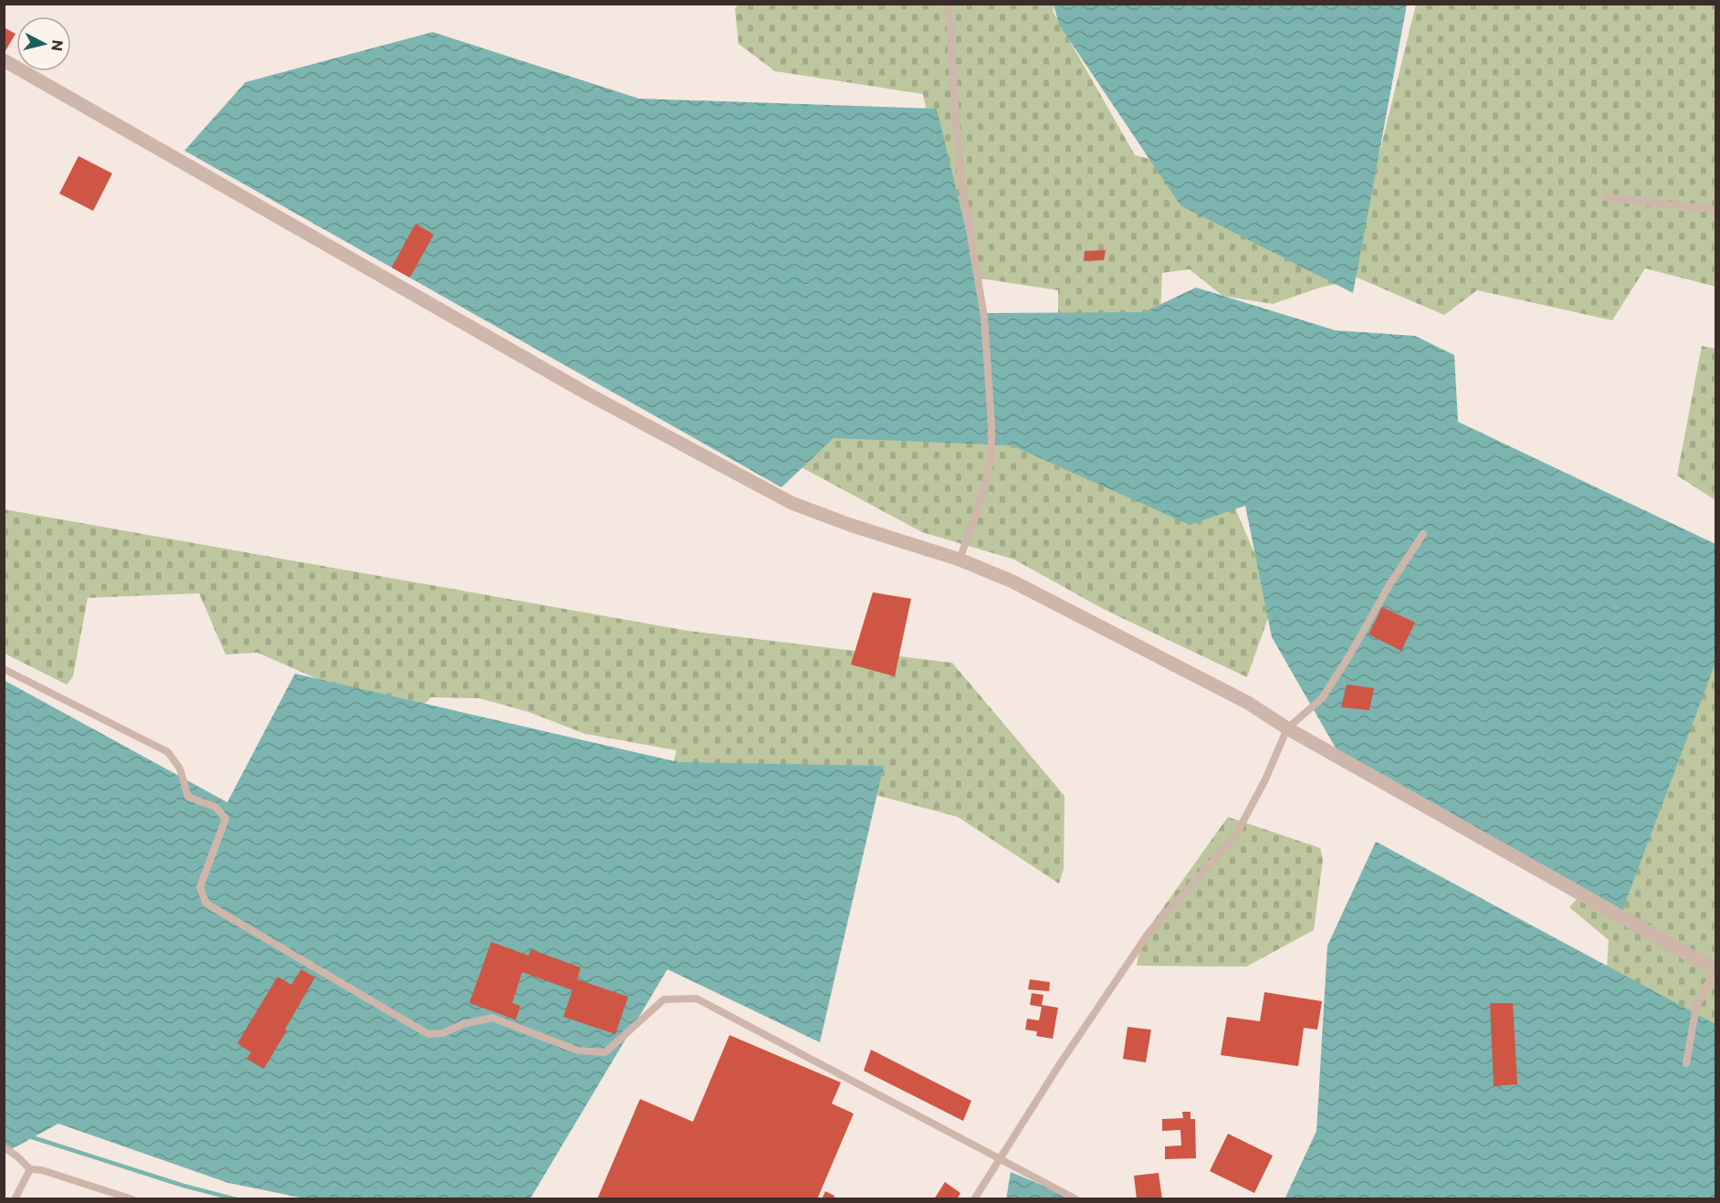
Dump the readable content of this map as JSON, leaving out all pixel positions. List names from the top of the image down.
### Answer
{
  "north": "right"
}
